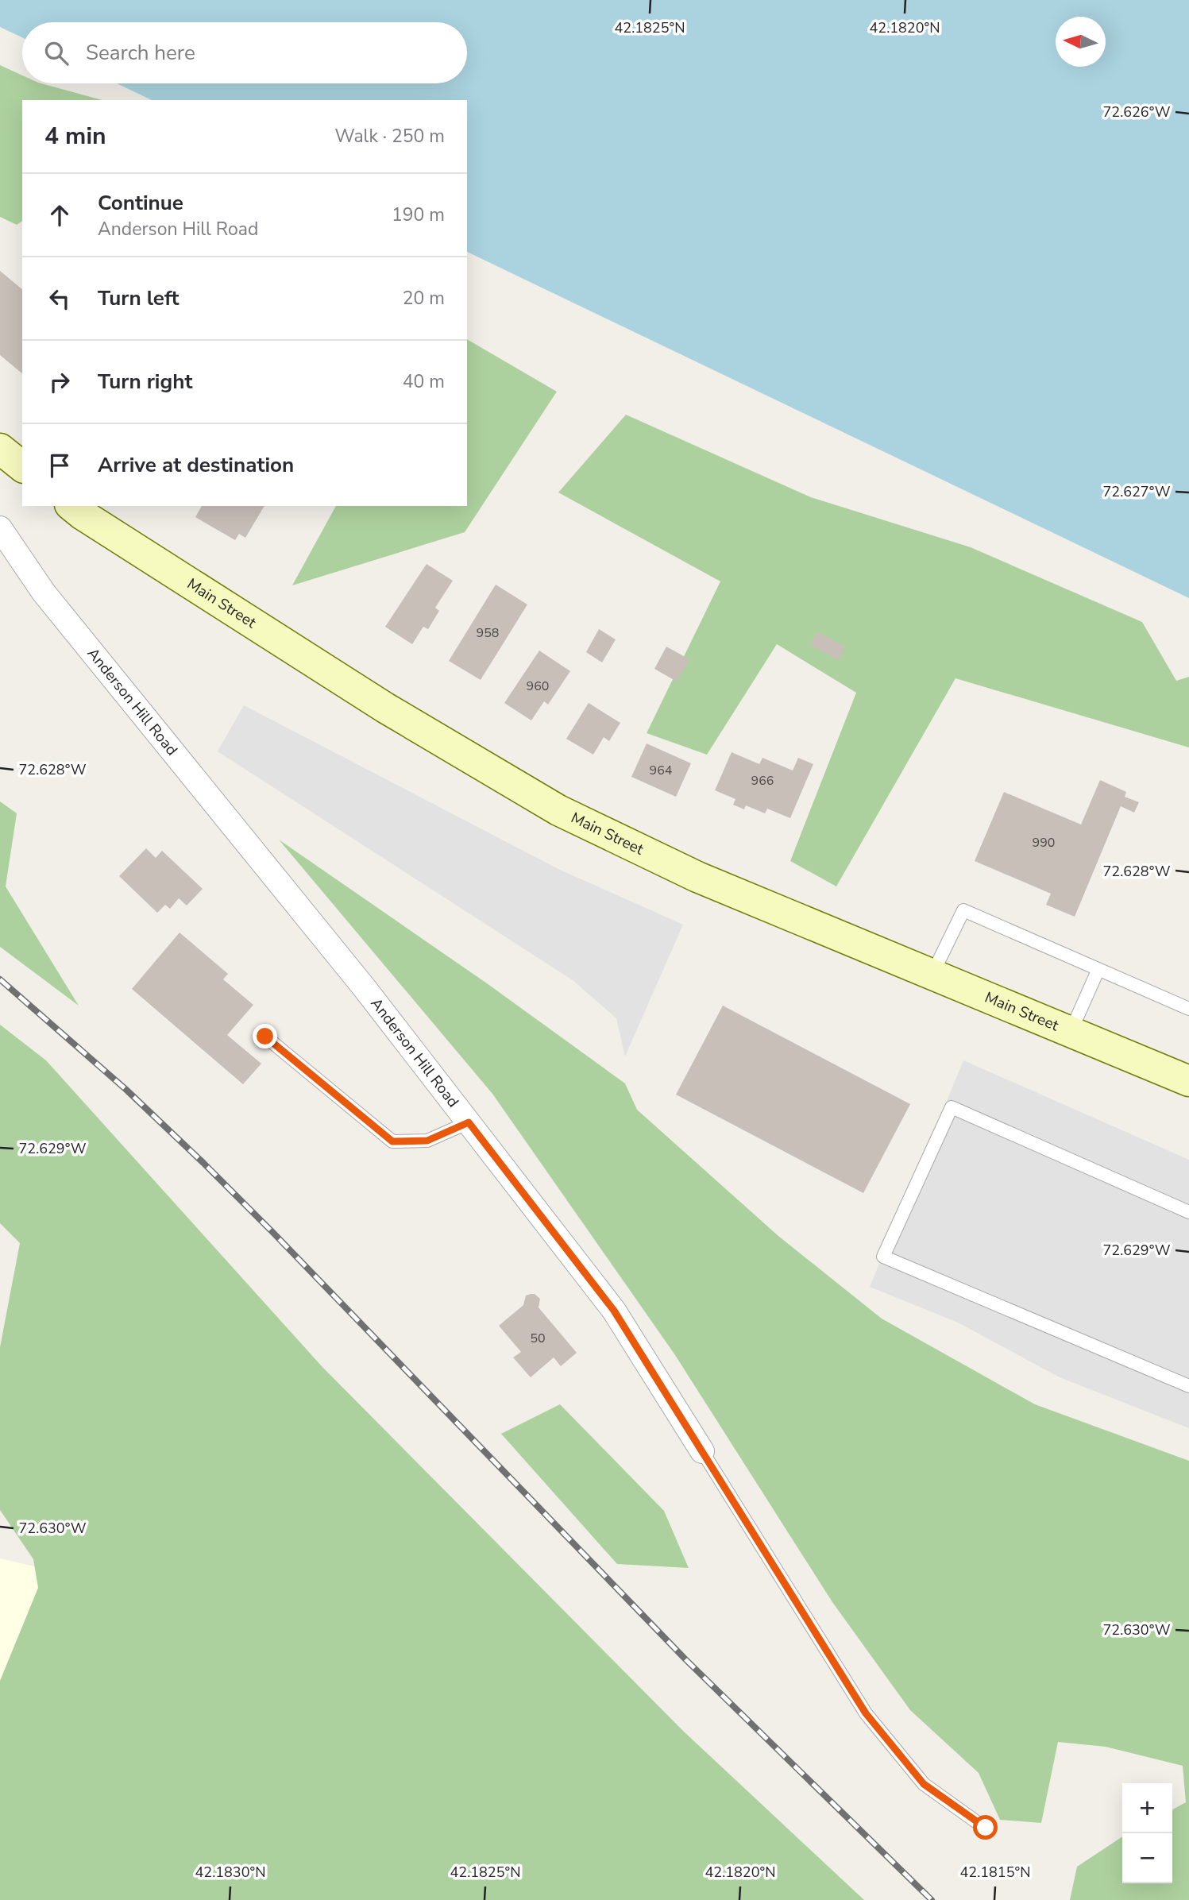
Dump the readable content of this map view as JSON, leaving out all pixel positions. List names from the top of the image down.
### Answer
{
  "streets": {
    "main road": ["Main Street"],
    "street": ["Anderson Hill Road"]
  },
  "house_numbers": [
    "958",
    "960",
    "964",
    "966",
    "990",
    "50"
  ],
  "north": "left",
  "page": {
    "search": "Search here",
    "heading": ["4 min", "Walk · 250 m"],
    "list": [
      ["Continue", "Anderson Hill Road", "190 m"],
      ["Turn left", "20 m"],
      ["Turn right", "40 m"],
      "Arrive at destination"
    ],
    "map_buttons": ["+", "−"]
  },
  "coordinates": [
    "42.1825°N",
    "42.1820°N",
    "72.626°W",
    "72.627°W",
    "72.628°W",
    "72.629°W",
    "72.630°W",
    "42.1830°N",
    "42.1815°N"
  ]
}
